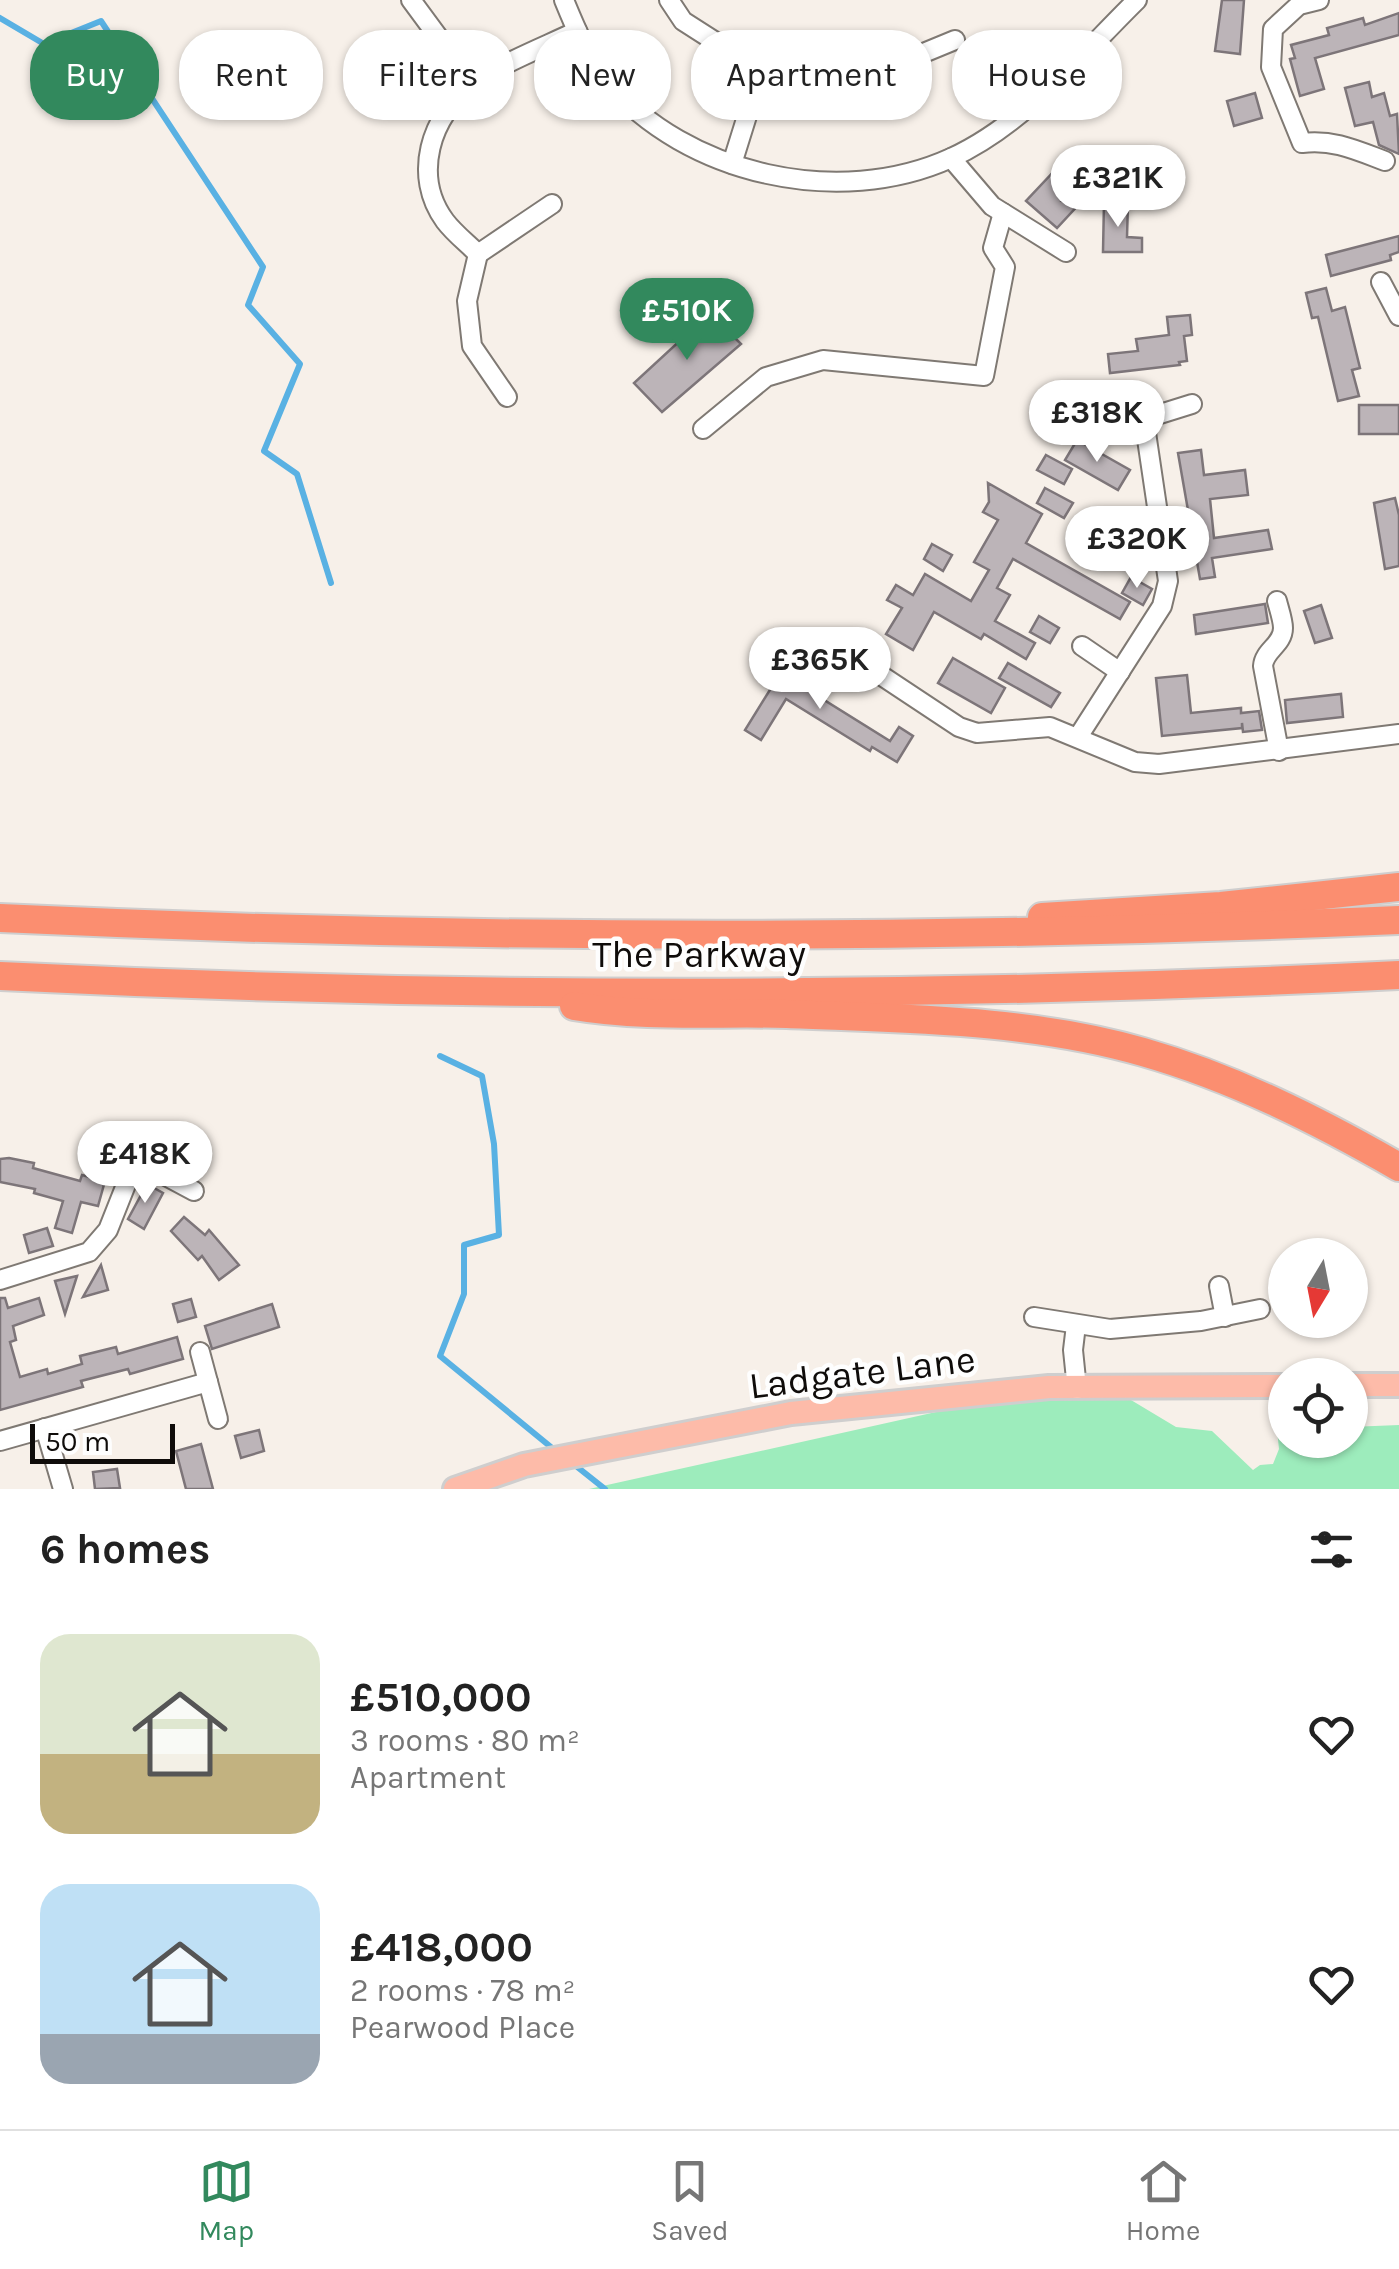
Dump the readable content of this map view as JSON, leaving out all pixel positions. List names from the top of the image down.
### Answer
{
  "streets": {
    "highway": ["The Parkway"],
    "main road": ["Ladgate Lane"]
  },
  "scale_bar": "50 m",
  "north": "bottom",
  "page": {
    "chip": [
      "Buy",
      "Rent",
      "Filters",
      "New",
      "Apartment",
      "House"
    ],
    "price": [
      "£321K",
      "£510K",
      "£318K",
      "£320K",
      "£365K",
      "£418K"
    ],
    "scale": "50 m",
    "heading": "6 homes",
    "list": [
      {
        "name": "£510,000",
        "note": "3 rooms · 80 m² · Apartment"
      },
      {
        "name": "£418,000",
        "note": "2 rooms · 78 m² · Pearwood Place"
      }
    ],
    "tabs": ["Map", "Saved", "Home"]
  }
}
